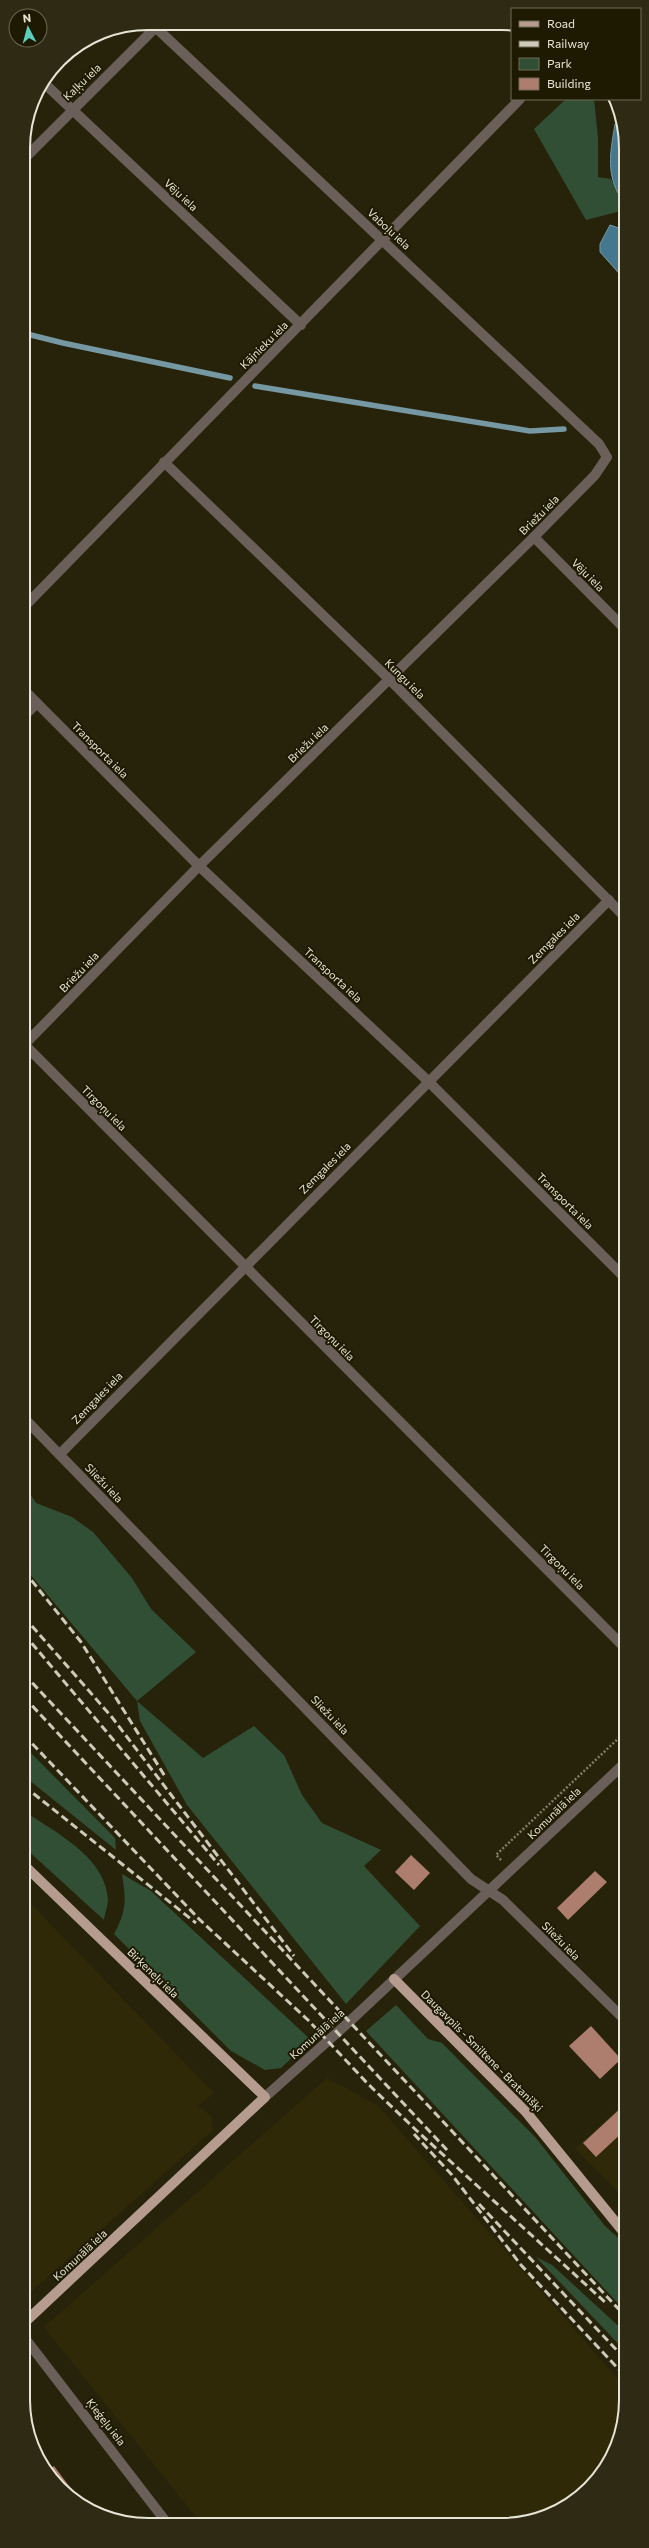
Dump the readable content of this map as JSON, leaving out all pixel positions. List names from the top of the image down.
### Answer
{
  "streets": {
    "main road": ["Komunālā iela", "Birķeneļu iela", "Daugavpils - Smiltene - Bratanišķi"],
    "street": [
      "Kaļķu iela",
      "Vēju iela",
      "Vaboļu iela",
      "Kājnieku iela",
      "Briežu iela",
      "Kungu iela",
      "Transporta iela",
      "Zemgales iela",
      "Tirgoņu iela",
      "Sliežu iela",
      "Ķieģeļu iela"
    ]
  },
  "crossings": [
    ["Kaļķu iela", "Vēju iela"],
    ["Vēju iela", "Kājnieku iela"],
    ["Vēju iela", "Briežu iela"],
    ["Vaboļu iela", "Kājnieku iela"],
    ["Vaboļu iela", "Briežu iela"],
    ["Kājnieku iela", "Kungu iela"],
    ["Briežu iela", "Kungu iela"],
    ["Briežu iela", "Transporta iela"],
    ["Kungu iela", "Zemgales iela"],
    ["Transporta iela", "Zemgales iela"],
    ["Zemgales iela", "Tirgoņu iela"],
    ["Zemgales iela", "Sliežu iela"],
    ["Sliežu iela", "Komunālā iela"],
    ["Komunālā iela", "Birķeneļu iela"],
    ["Komunālā iela", "Daugavpils - Smiltene - Bratanišķi"]
  ],
  "legend": [
    "Road",
    "Railway",
    "Park",
    "Building"
  ],
  "north": "top"
}
